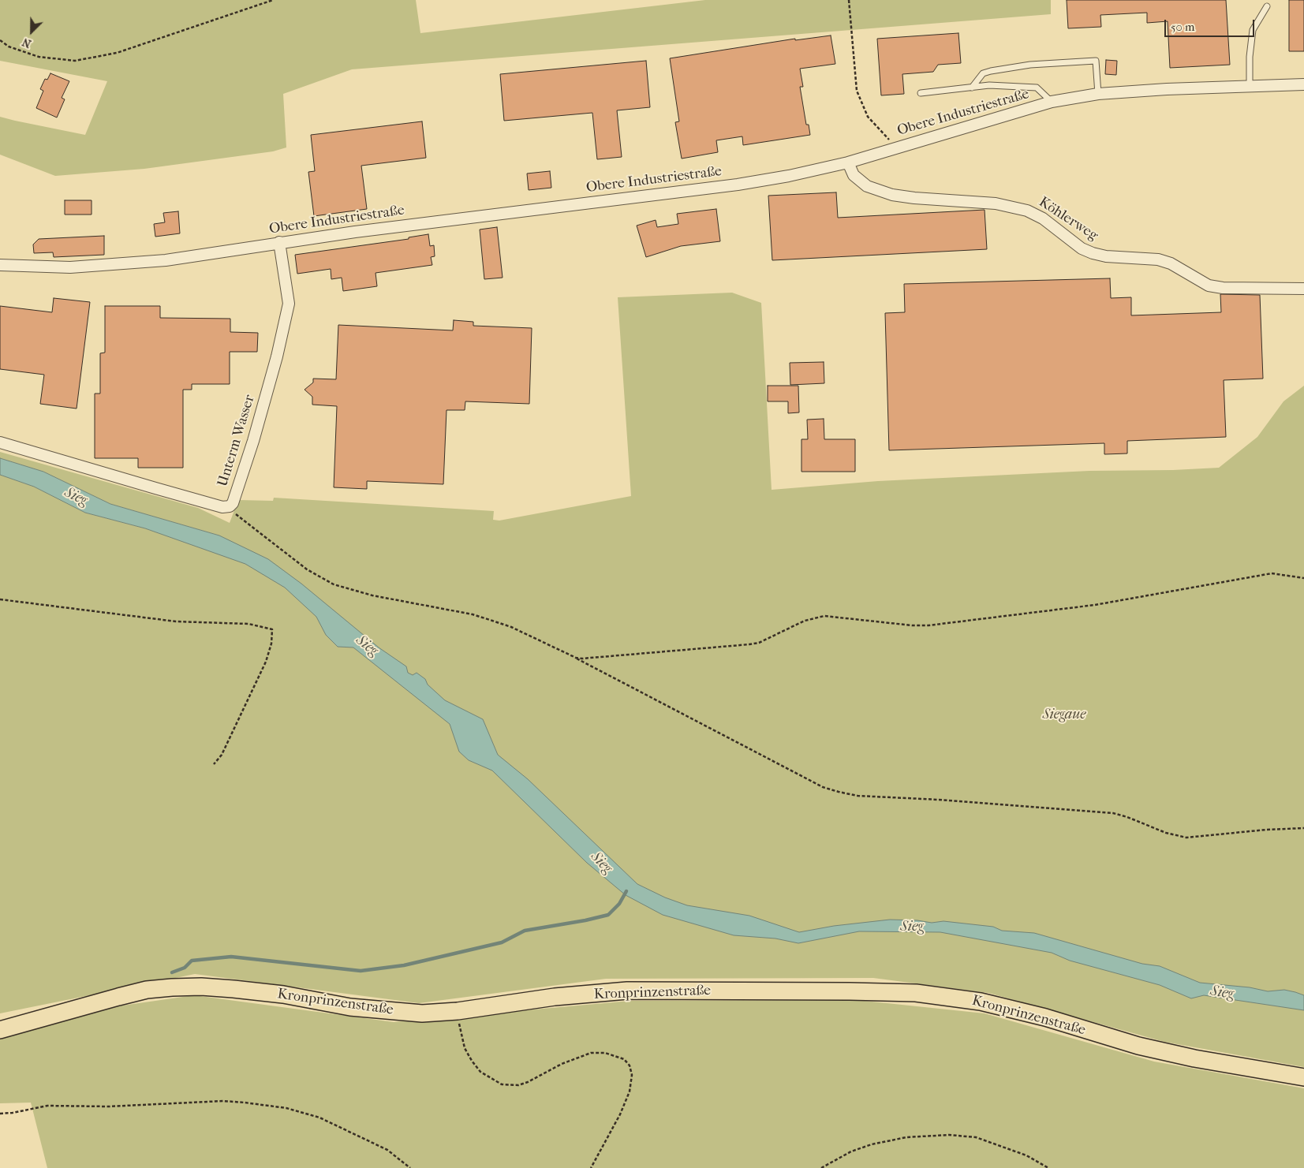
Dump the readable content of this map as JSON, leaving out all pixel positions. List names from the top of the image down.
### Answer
{
  "streets": {
    "main road": ["Kronprinzenstraße"],
    "street": ["Obere Industriestraße", "Köhlerweg", "Unterm Wasser"]
  },
  "crossings": [
    ["Obere Industriestraße", "Köhlerweg"],
    ["Obere Industriestraße", "Unterm Wasser"]
  ],
  "water": ["Sieg"],
  "parks": ["Siegaue"],
  "scale_bar": "50 m",
  "north": "bottom left"
}
